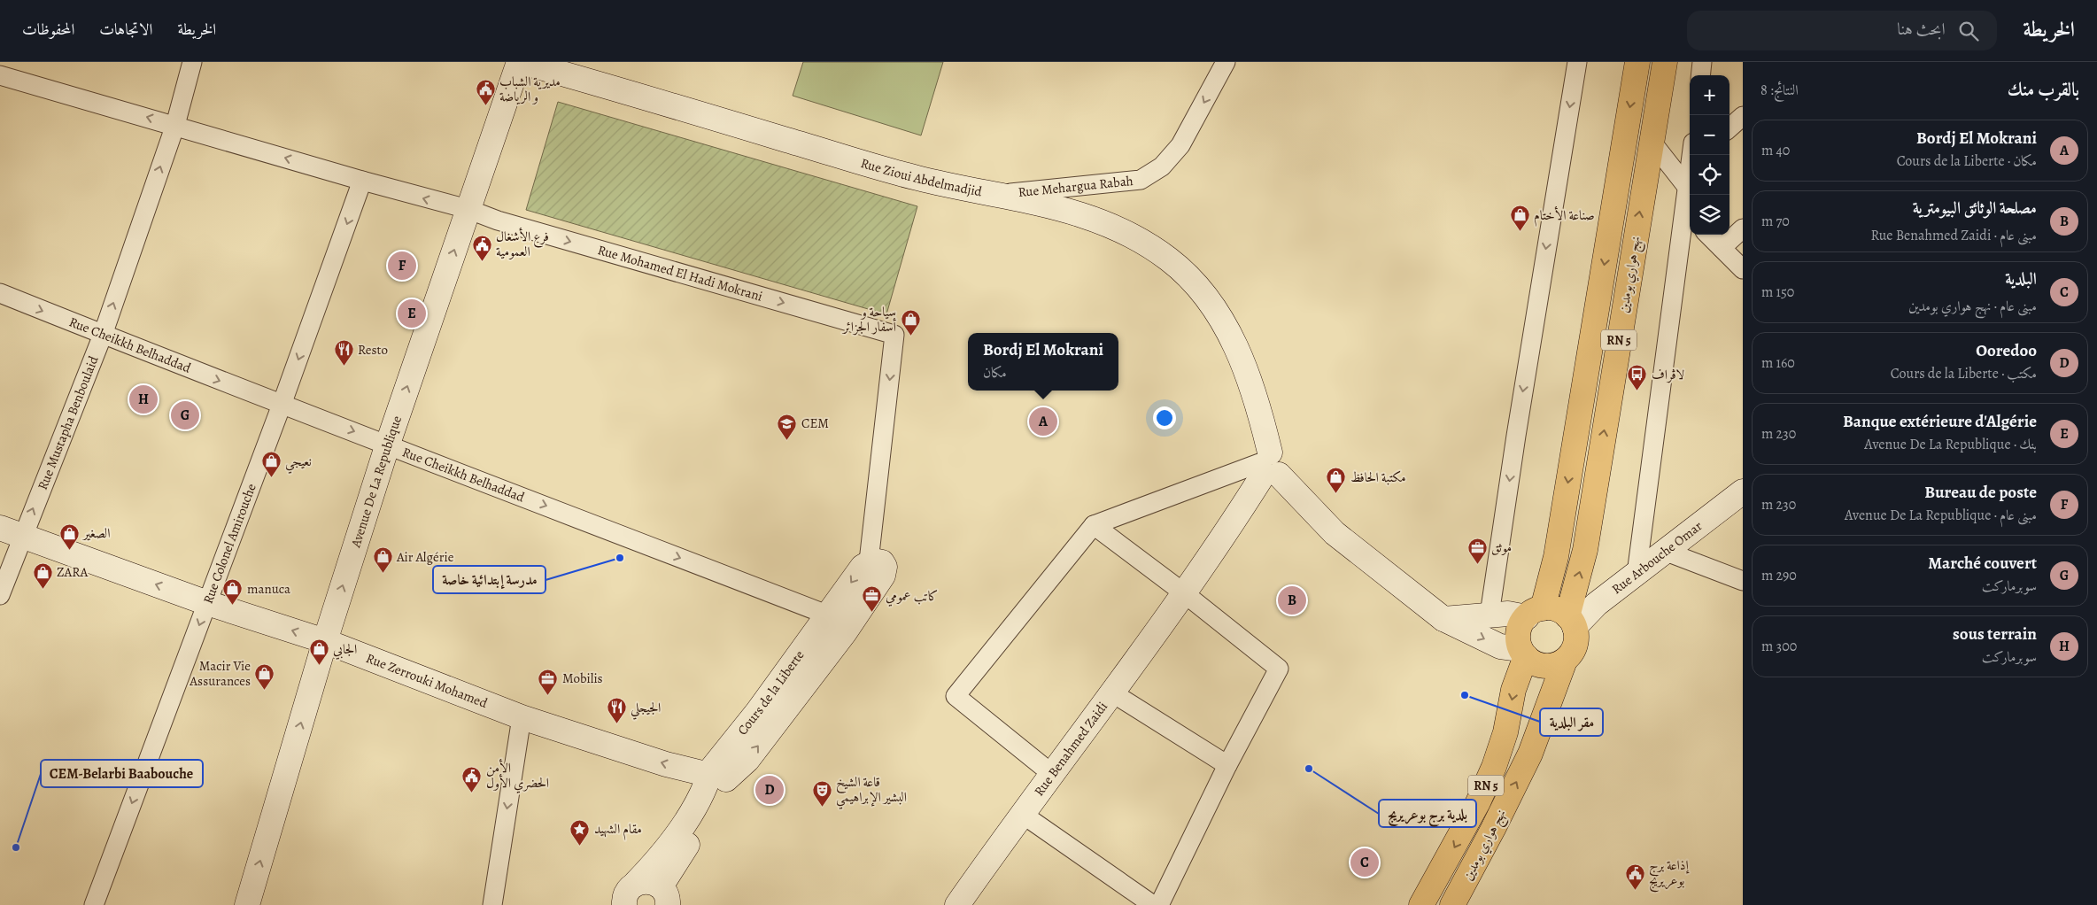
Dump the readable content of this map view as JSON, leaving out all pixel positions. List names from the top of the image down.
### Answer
{
  "streets": {
    "main road": [
      "Rue Zioui Abdelmadjid",
      "نهج هواري بومدين",
      "RN 5",
      "Avenue De La Republique",
      "Rue Arbouche Omar",
      "Rue Zerrouki Mohamed",
      "Cours de la Liberte",
      "Rue Benahmed Zaidi"
    ],
    "street": [
      "Rue Mehargua Rabah",
      "Rue Mohamed El Hadi Mokrani",
      "Rue Cheikkh Belhaddad",
      "Rue Mustapha Benboulaid",
      "Rue Colonel Amirouche"
    ]
  },
  "crossings": [
    ["Rue Zioui Abdelmadjid", "Rue Mehargua Rabah"],
    ["Rue Zioui Abdelmadjid", "Avenue De La Republique"],
    ["Rue Zioui Abdelmadjid", "Rue Benahmed Zaidi"],
    ["Rue Mohamed El Hadi Mokrani", "Rue Mustapha Benboulaid"],
    ["Rue Mohamed El Hadi Mokrani", "Avenue De La Republique"],
    ["Rue Mohamed El Hadi Mokrani", "Rue Colonel Amirouche"],
    ["Rue Mohamed El Hadi Mokrani", "Cours de la Liberte"],
    ["نهج هواري بومدين", "Rue Arbouche Omar"],
    ["Rue Cheikkh Belhaddad", "Rue Mustapha Benboulaid"],
    ["Rue Cheikkh Belhaddad", "Avenue De La Republique"],
    ["Rue Cheikkh Belhaddad", "Rue Colonel Amirouche"],
    ["Rue Cheikkh Belhaddad", "Cours de la Liberte"],
    ["Rue Mustapha Benboulaid", "Rue Zerrouki Mohamed"],
    ["Avenue De La Republique", "Rue Zerrouki Mohamed"],
    ["Rue Colonel Amirouche", "Rue Zerrouki Mohamed"],
    ["Rue Zerrouki Mohamed", "Cours de la Liberte"]
  ],
  "one_way": [
    "Rue Mehargua Rabah",
    "Rue Cheikkh Belhaddad",
    "Rue Mustapha Benboulaid",
    "Avenue De La Republique",
    "Rue Colonel Amirouche",
    "Rue Zerrouki Mohamed"
  ],
  "places": {
    "public building": [
      "مديرية الشباب و الرياضة",
      "فرع الأشغال العمومية",
      "الأمن الحضري الأول",
      "إذاعة برج بوعريريج"
    ],
    "shop": [
      "صناعة الأختام",
      "سياحة و أسفار الجزائر",
      "نعيجي",
      "مكتبة الحافظ",
      "الصغير",
      "Air Algérie",
      "ZARA",
      "manuca",
      "الجابي",
      "Macir Vie Assurances"
    ],
    "restaurant": ["Resto", "الجيجلي"],
    "bus stop": ["لاڤراف"],
    "school or university": ["CEM"],
    "other": [
      "مدرسة إبتدائية خاصة",
      "مقر البلدية",
      "بلدية برج بوعريريج",
      "CEM-Belarbi Baabouche"
    ],
    "office": ["موثق", "كاتب عمومي", "Mobilis"],
    "theatre": ["قاعة الشيخ البشير الإبراهيمي"],
    "place": ["مقام الشهيد"]
  },
  "page": {
    "header": "الخريطة",
    "search": "ابحث هنا",
    "nav": ["الخريطة", "الاتجاهات", "المحفوظات"],
    "heading": ["بالقرب منك", "النتائج: 8"],
    "map_buttons": ["+", "−"],
    "list": [
      {
        "mark": "A",
        "name": "Bordj El Mokrani",
        "note": "مكان · Cours de la Liberte",
        "value": "40 m"
      },
      {
        "mark": "B",
        "name": "مصلحة الوثائق البيومترية",
        "note": "مبنى عام · Rue Benahmed Zaidi",
        "value": "70 m"
      },
      {
        "mark": "C",
        "name": "البلدية",
        "note": "مبنى عام · نهج هواري بومدين",
        "value": "150 m"
      },
      {
        "mark": "D",
        "name": "Ooredoo",
        "note": "مكتب · Cours de la Liberte",
        "value": "160 m"
      },
      {
        "mark": "E",
        "name": "Banque extérieure d'Algérie",
        "note": "بنك · Avenue De La Republique",
        "value": "230 m"
      },
      {
        "mark": "F",
        "name": "Bureau de poste",
        "note": "مبنى عام · Avenue De La Republique",
        "value": "230 m"
      },
      {
        "mark": "G",
        "name": "Marché couvert",
        "note": "سوبرماركت",
        "value": "290 m"
      },
      {
        "mark": "H",
        "name": "sous terrain",
        "note": "سوبرماركت",
        "value": "300 m"
      }
    ],
    "pins": [
      "F",
      "E",
      "H",
      "G",
      "A",
      "B",
      "D",
      "C"
    ],
    "popup": ["Bordj El Mokrani", "مكان"]
  }
}
